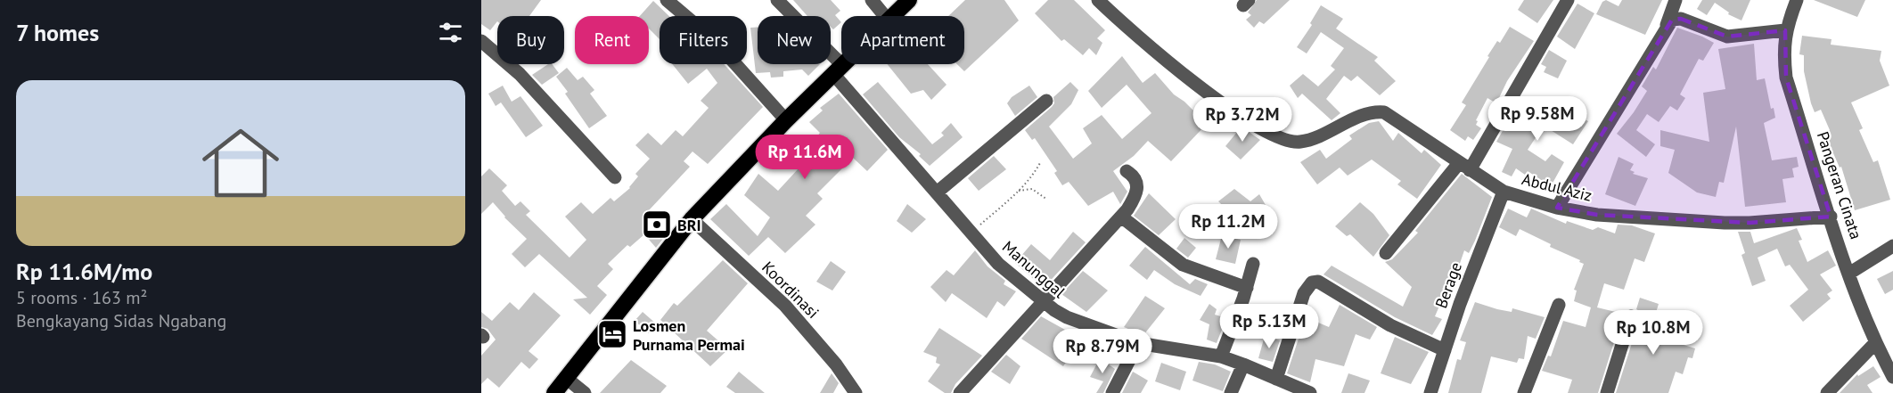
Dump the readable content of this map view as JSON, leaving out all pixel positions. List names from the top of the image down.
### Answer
{
  "streets": {
    "street": [
      "Pangeran Cinata",
      "Abdul Aziz",
      "Manunggal",
      "Berage",
      "Koordinasi"
    ]
  },
  "crossings": [
    ["Pangeran Cinata", "Abdul Aziz"],
    ["Abdul Aziz", "Berage"]
  ],
  "places": {
    "bank": ["BRI"],
    "hotel": ["Losmen Purnama Permai"]
  },
  "page": {
    "heading": "7 homes",
    "chip": [
      "Buy",
      "Rent",
      "Filters",
      "New",
      "Apartment"
    ],
    "list": [
      {
        "name": "Rp 11.6M/mo",
        "note": "5 rooms · 163 m² · Bengkayang Sidas Ngabang"
      }
    ],
    "price": [
      "Rp 9.58M",
      "Rp 3.72M",
      "Rp 11.6M",
      "Rp 11.2M",
      "Rp 5.13M",
      "Rp 10.8M",
      "Rp 8.79M"
    ]
  }
}
